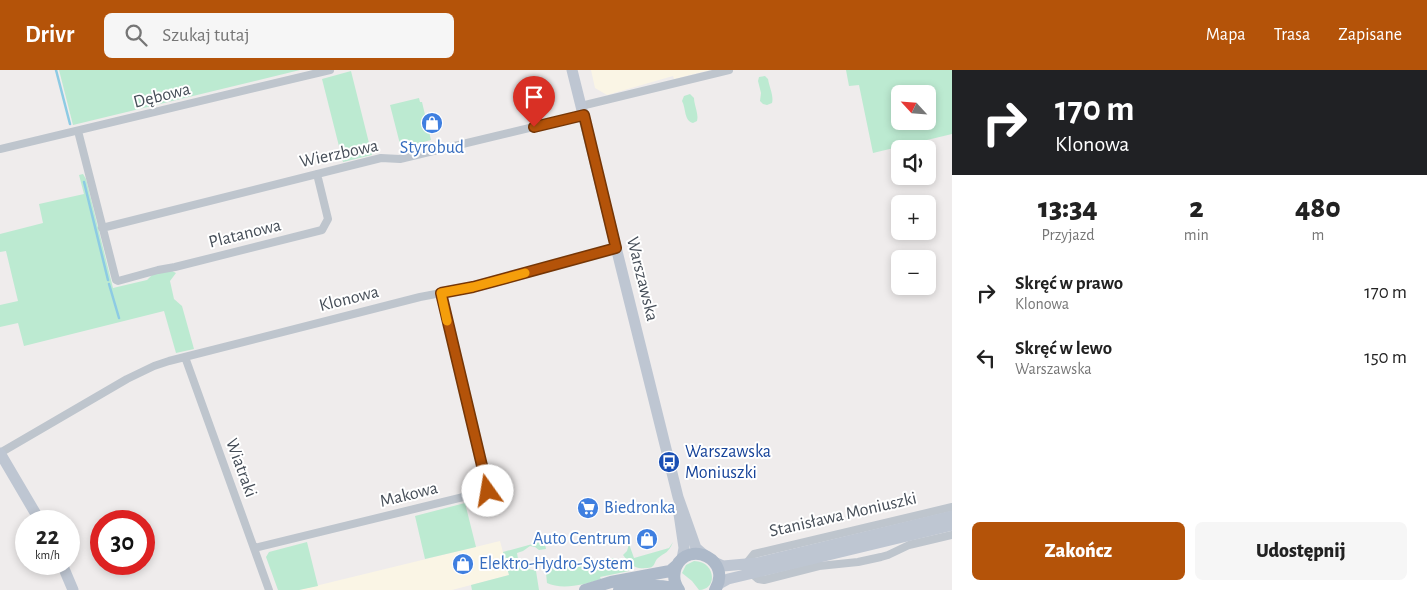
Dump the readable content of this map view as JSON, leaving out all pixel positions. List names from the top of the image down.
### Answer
{
  "streets": {
    "main road": ["Warszawska", "Stanisława Moniuszki"],
    "street": [
      "Dębowa",
      "Wierzbowa",
      "Platanowa",
      "Klonowa",
      "Wiatraki",
      "Makowa"
    ]
  },
  "crossings": [
    ["Wierzbowa", "Platanowa"],
    ["Wierzbowa", "Warszawska"],
    ["Warszawska", "Klonowa"],
    ["Warszawska", "Stanisława Moniuszki"],
    ["Klonowa", "Wiatraki"],
    ["Klonowa", "Makowa"],
    ["Wiatraki", "Makowa"]
  ],
  "places": {
    "shop": ["Styrobud", "Auto Centrum", "Elektro-Hydro-System"],
    "bus stop": ["Warszawska Moniuszki"],
    "supermarket": ["Biedronka"]
  },
  "north": "top left",
  "page": {
    "header": "Drivr",
    "search": "Szukaj tutaj",
    "nav": ["Mapa", "Trasa", "Zapisane"],
    "turn": ["170 m", "Klonowa"],
    "map_buttons": ["+", "−"],
    "eta": [
      "13:34",
      "Przyjazd",
      "2",
      "min",
      "480",
      "m"
    ],
    "list": [
      {
        "name": "Skręć w prawo",
        "note": "Klonowa",
        "value": "170 m"
      },
      {
        "name": "Skręć w lewo",
        "note": "Warszawska",
        "value": "150 m"
      }
    ],
    "speed": "22 km/h",
    "limit": "30",
    "buttons": ["Zakończ", "Udostępnij"]
  }
}
